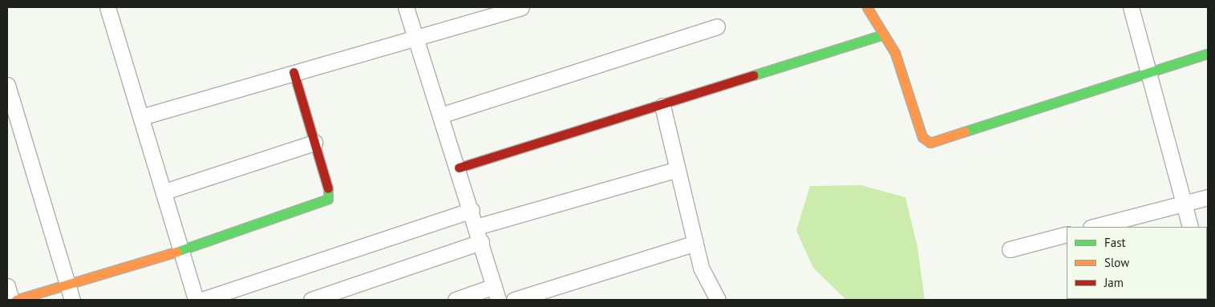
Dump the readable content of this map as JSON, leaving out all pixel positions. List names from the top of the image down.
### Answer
{
  "legend": ["Fast", "Slow", "Jam"]
}
